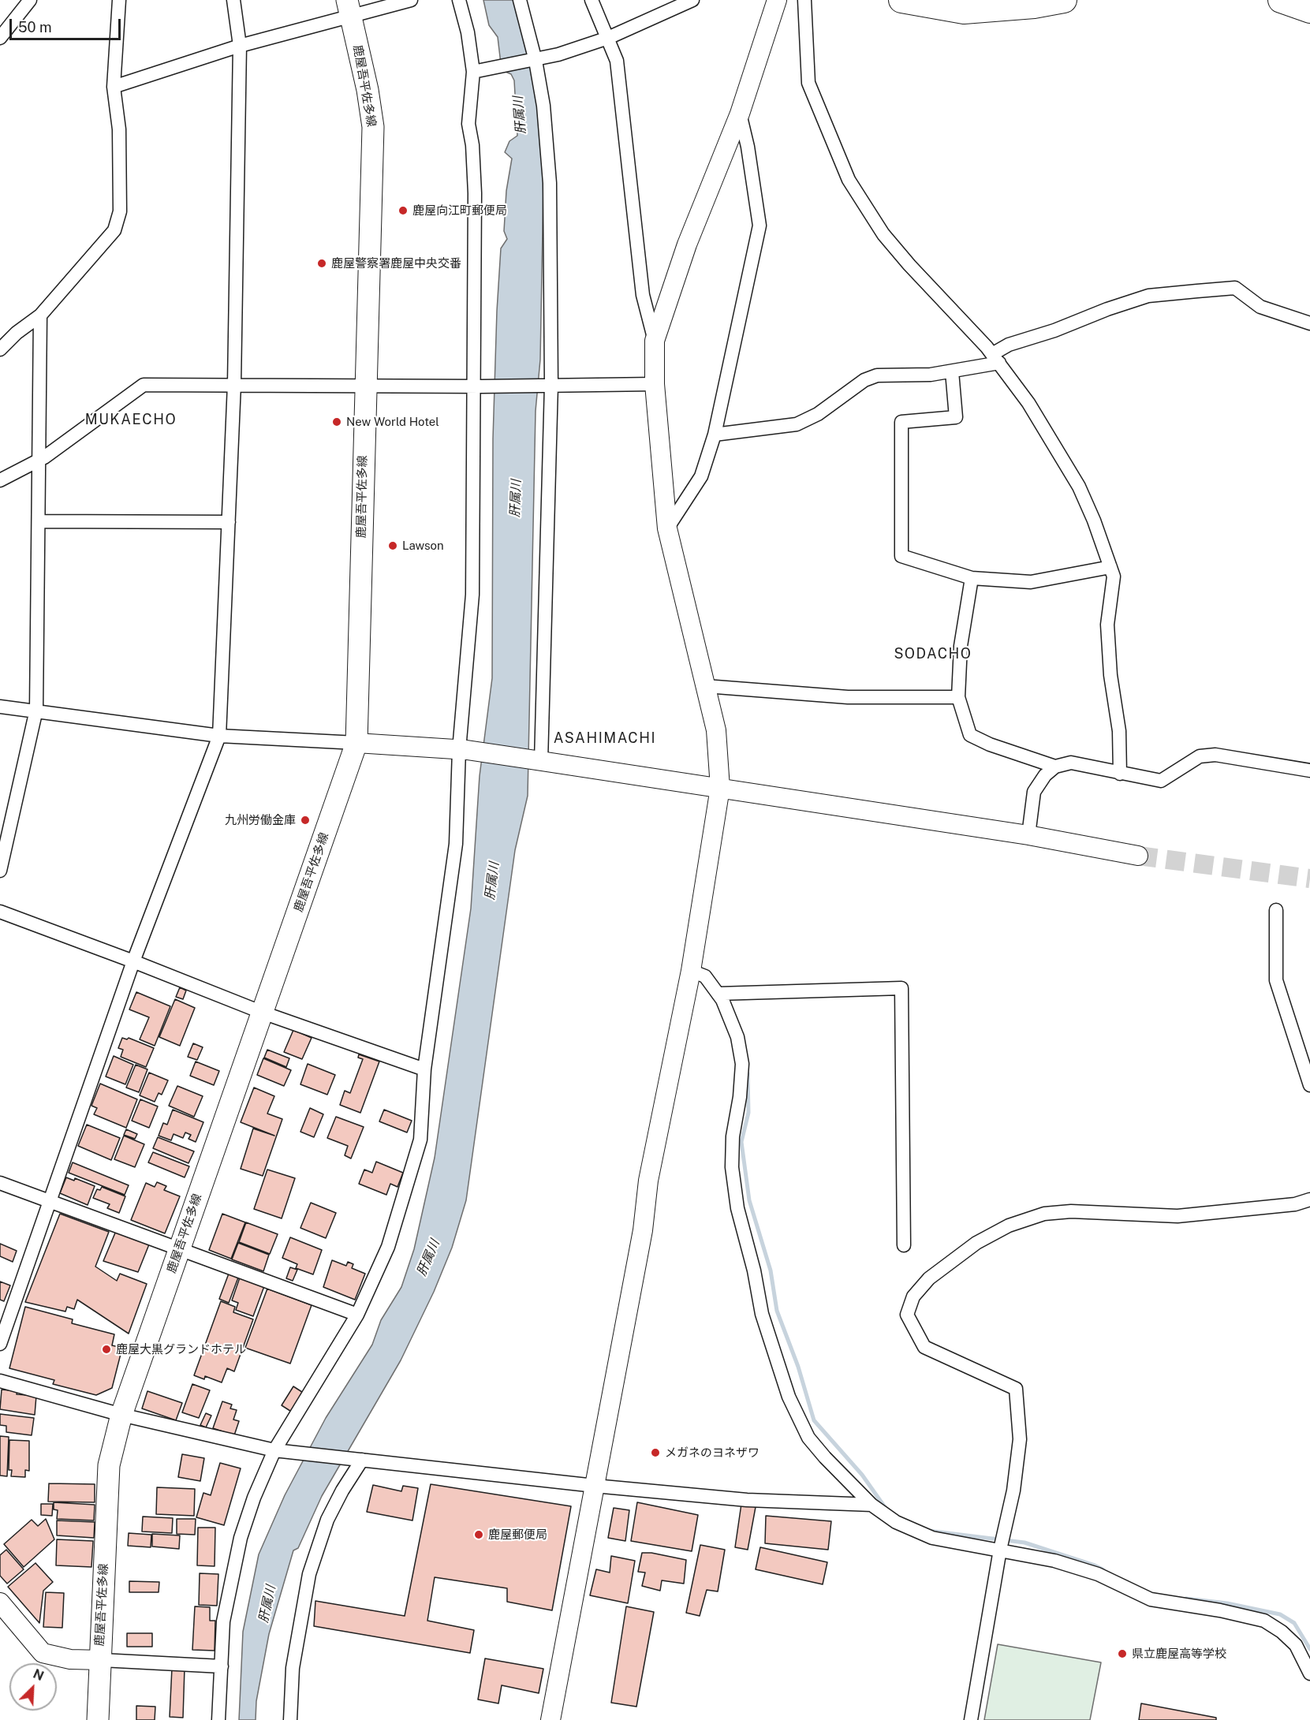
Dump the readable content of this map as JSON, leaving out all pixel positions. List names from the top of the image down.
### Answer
{
  "streets": {
    "main road": ["鹿屋吾平佐多線"]
  },
  "districts": ["MUKAECHO", "SODACHO", "ASAHIMACHI"],
  "water": ["肝属川"],
  "places": [
    "鹿屋向江町郵便局",
    "鹿屋警察署鹿屋中央交番",
    "New World Hotel",
    "Lawson",
    "九州労働金庫",
    "鹿屋大黒グランドホテル",
    "メガネのヨネザワ",
    "鹿屋郵便局",
    "県立鹿屋高等学校"
  ],
  "scale_bar": "50 m",
  "north": "top right"
}
